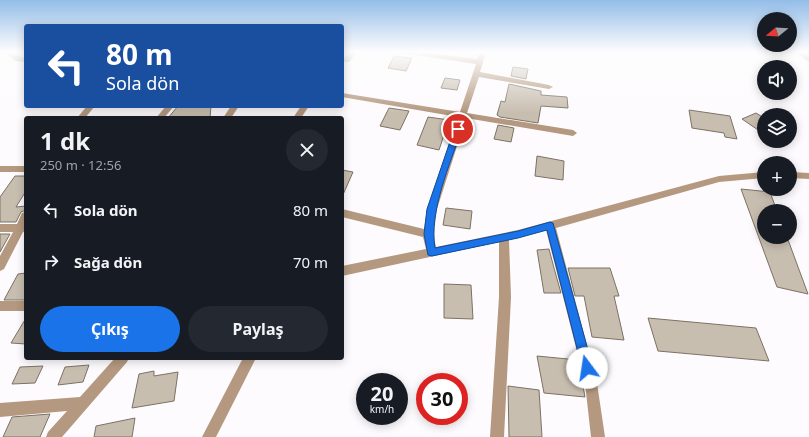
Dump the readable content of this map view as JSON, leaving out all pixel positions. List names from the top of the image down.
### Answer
{
  "north": "left",
  "page": {
    "map_buttons": ["+", "−"],
    "turn": ["80 m", "Sola dön"],
    "heading": ["1 dk", "250 m · 12:56"],
    "list": [
      {
        "name": "Sola dön",
        "value": "80 m"
      },
      {
        "name": "Sağa dön",
        "value": "70 m"
      }
    ],
    "buttons": ["Çıkış", "Paylaş"],
    "speed": "20 km/h",
    "limit": "30"
  }
}
